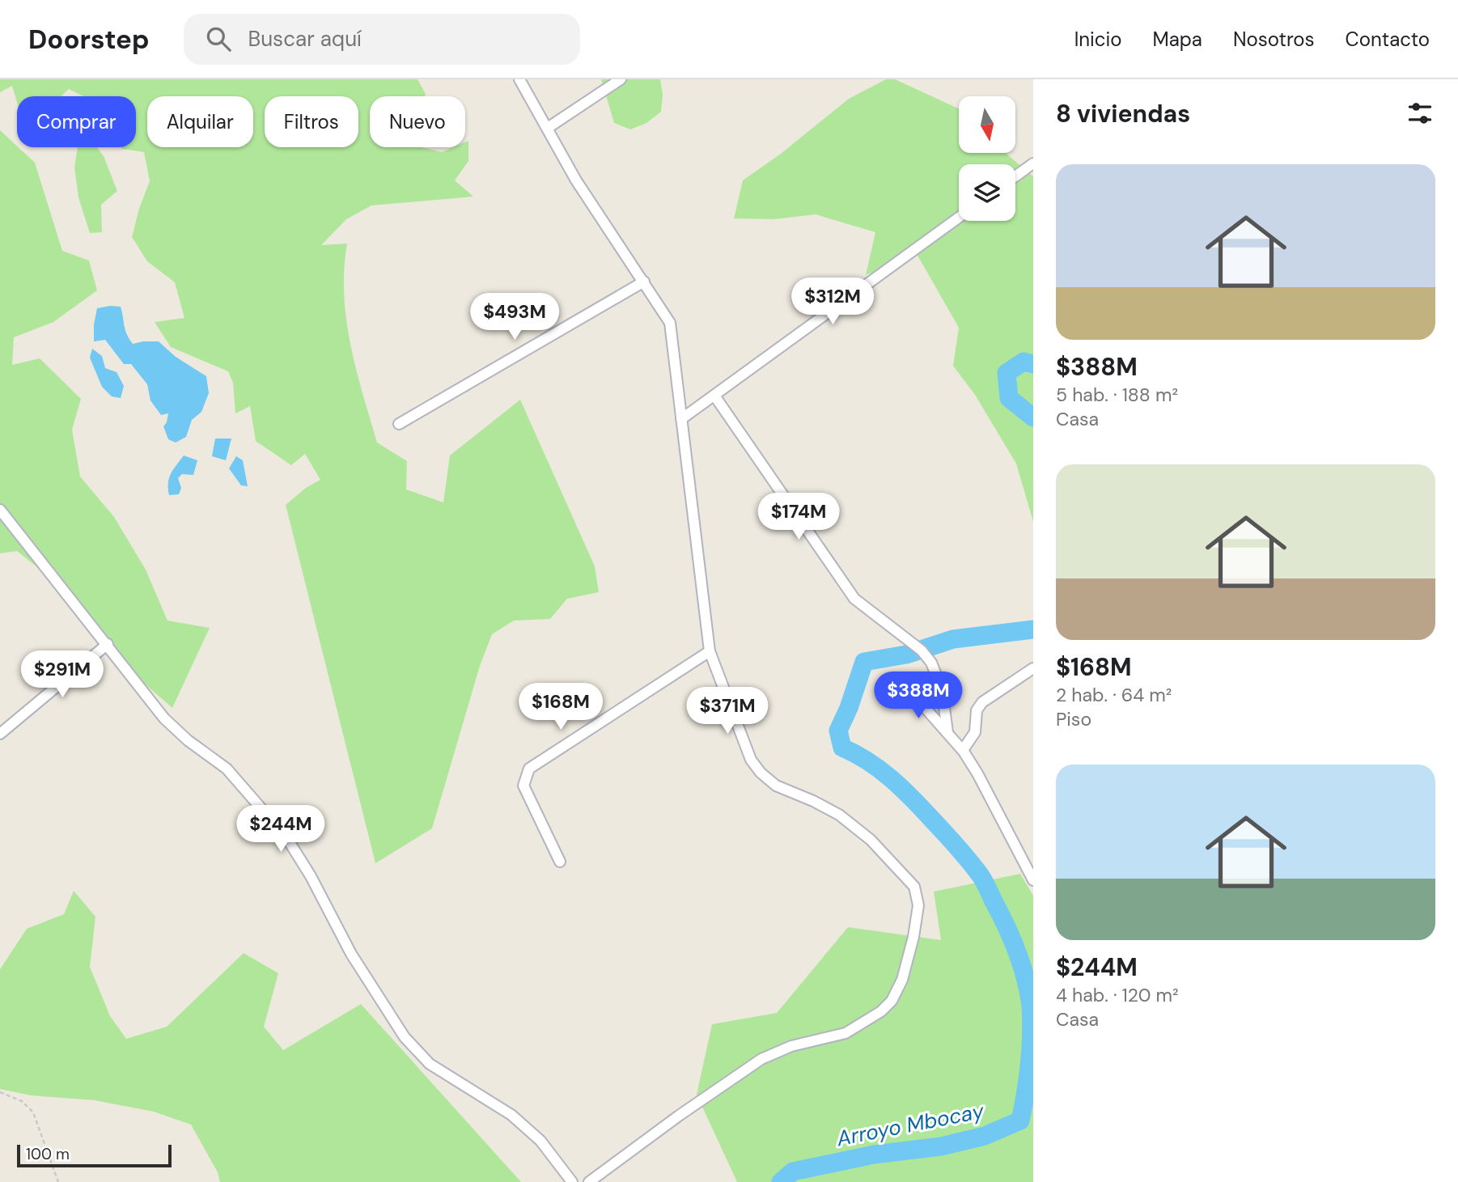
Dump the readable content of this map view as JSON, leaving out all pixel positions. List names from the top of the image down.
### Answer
{
  "water": ["Arroyo Mbocay"],
  "scale_bar": "100 m",
  "north": "bottom",
  "page": {
    "header": "Doorstep",
    "search": "Buscar aquí",
    "nav": [
      "Inicio",
      "Mapa",
      "Nosotros",
      "Contacto"
    ],
    "heading": "8 viviendas",
    "chip": [
      "Comprar",
      "Alquilar",
      "Filtros",
      "Nuevo"
    ],
    "list": [
      {
        "name": "$388M",
        "note": "5 hab. · 188 m² · Casa"
      },
      {
        "name": "$168M",
        "note": "2 hab. · 64 m² · Piso"
      },
      {
        "name": "$244M",
        "note": "4 hab. · 120 m² · Casa"
      }
    ],
    "price": [
      "$312M",
      "$493M",
      "$174M",
      "$291M",
      "$388M",
      "$168M",
      "$371M",
      "$244M"
    ],
    "scale": "100 m"
  }
}
